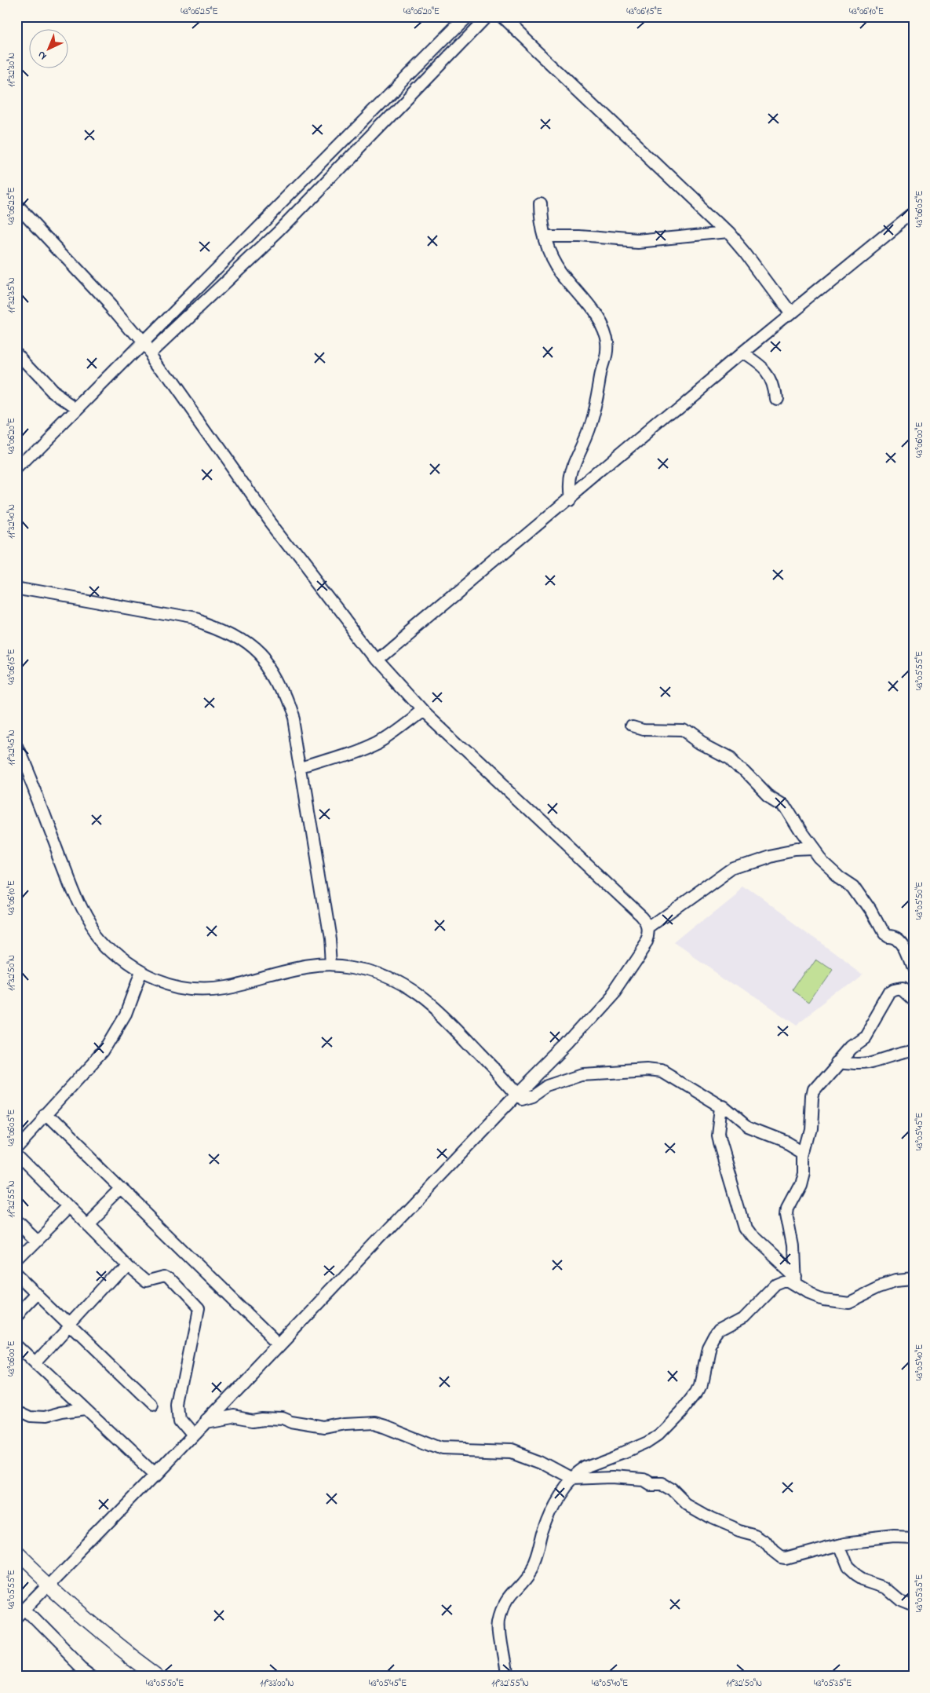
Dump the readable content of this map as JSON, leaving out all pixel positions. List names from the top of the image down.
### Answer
{
  "north": "bottom left",
  "coordinates": [
    "43°06'25\"E",
    "43°06'20\"E",
    "43°06'15\"E",
    "43°06'10\"E",
    "11°32'30\"N",
    "43°06'05\"E",
    "11°32'35\"N",
    "43°06'00\"E",
    "11°32'40\"N",
    "43°05'55\"E",
    "11°32'45\"N",
    "43°05'50\"E",
    "11°32'50\"N",
    "43°05'45\"E",
    "11°32'55\"N",
    "43°05'40\"E",
    "43°05'35\"E",
    "11°33'00\"N"
  ]
}
